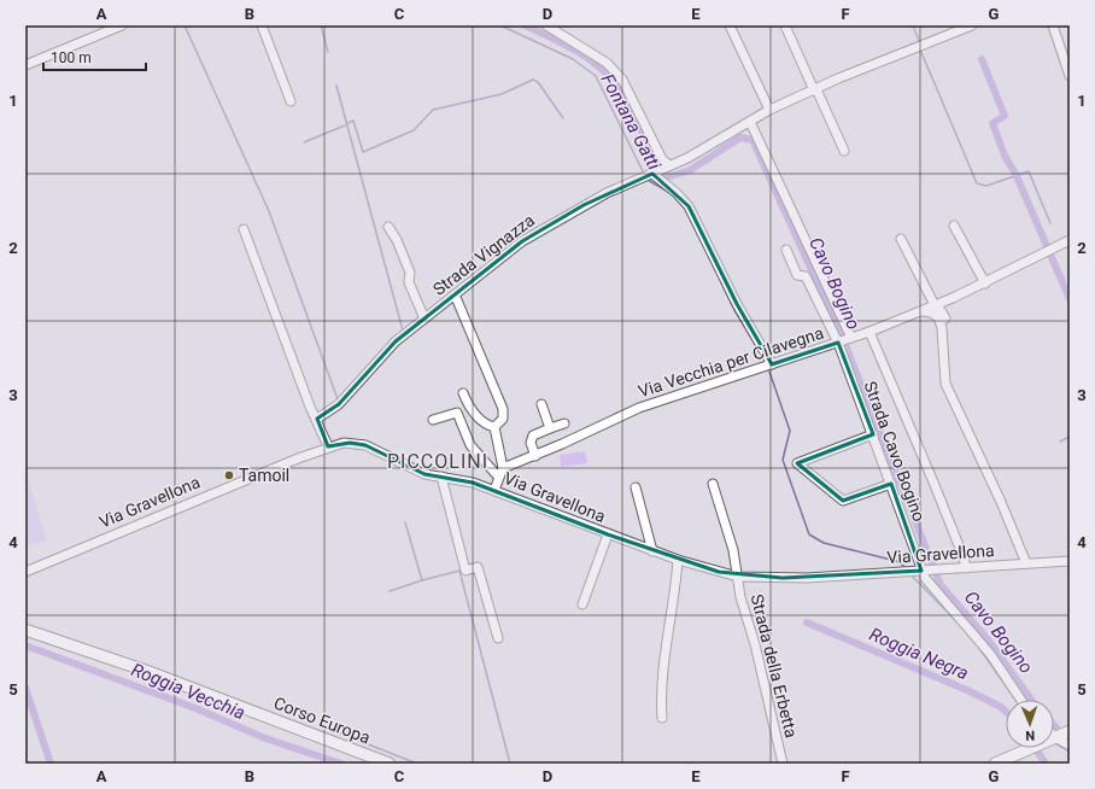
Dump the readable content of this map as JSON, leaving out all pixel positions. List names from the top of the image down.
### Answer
{
  "streets": {
    "main road": ["Corso Europa"],
    "street": [
      "Strada Vignazza",
      "Via Vecchia per Cilavegna",
      "Strada Cavo Bogino",
      "Via Gravellona",
      "Strada della Erbetta"
    ]
  },
  "crossings": [
    ["Via Vecchia per Cilavegna", "Strada Cavo Bogino"],
    ["Strada Cavo Bogino", "Via Gravellona"],
    ["Via Gravellona", "Strada della Erbetta"]
  ],
  "districts": ["PICCOLINI"],
  "water": [
    "Fontana Gatti",
    "Cavo Bogino",
    "Roggia Negra",
    "Roggia Vecchia"
  ],
  "places": ["Tamoil"],
  "scale_bar": "100 m",
  "north": "bottom",
  "grid": {
    "columns": [
      "A",
      "B",
      "C",
      "D",
      "E",
      "F",
      "G"
    ],
    "rows": [
      "1",
      "2",
      "3",
      "4",
      "5"
    ]
  }
}
